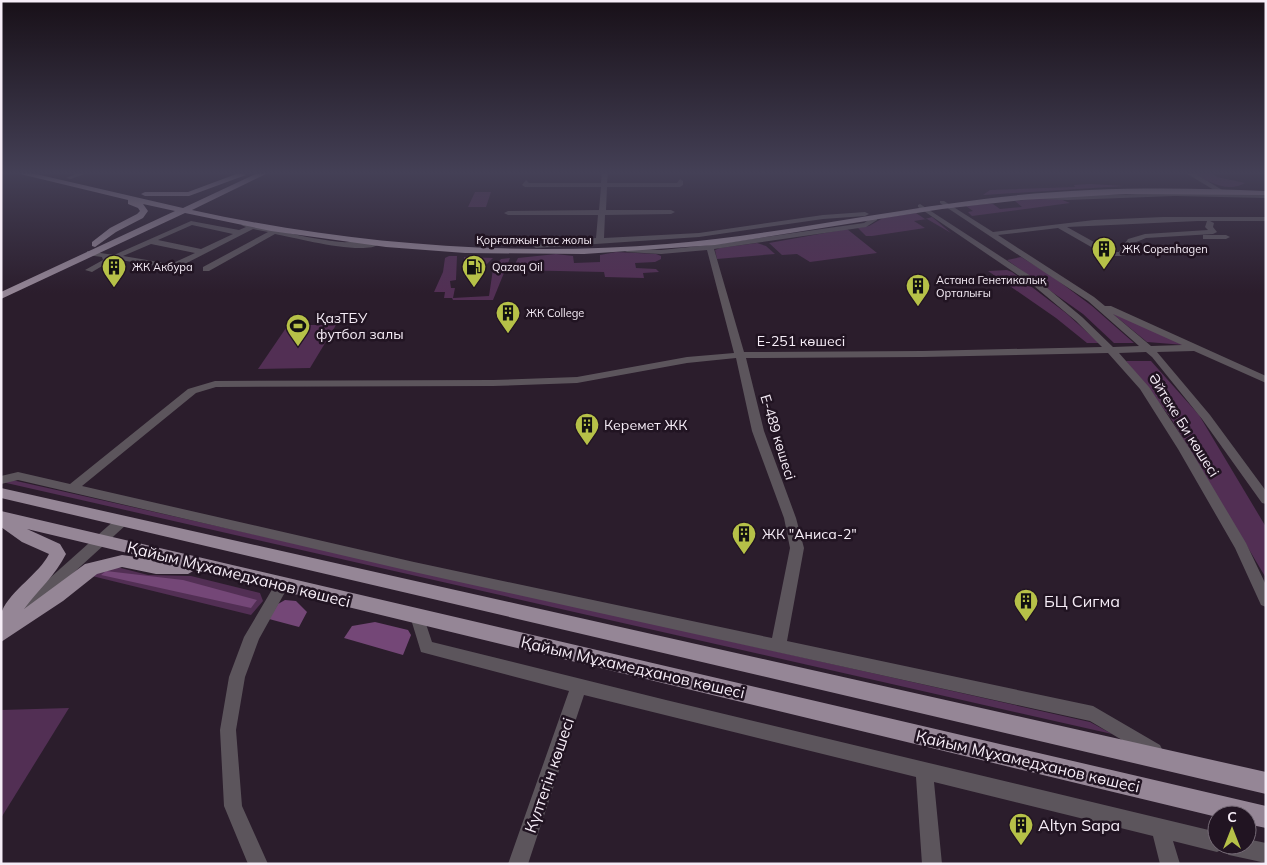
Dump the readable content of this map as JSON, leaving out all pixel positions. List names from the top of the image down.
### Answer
{
  "streets": {
    "main road": ["Қорғалжын тас жолы", "Қайым Мұхамедханов көшесі"],
    "street": [
      "Е-251 көшесі",
      "Әйтеке Би көшесі",
      "Е-489 көшесі",
      "Күлтегін көшесі"
    ]
  },
  "crossings": [
    ["Е-251 көшесі", "Әйтеке Би көшесі"],
    ["Е-251 көшесі", "Е-489 көшесі"]
  ],
  "places": {
    "building": [
      "ЖК Copenhagen",
      "ЖК Акбура",
      "Астана Генетикалық Орталығы",
      "ЖК College",
      "Керемет ЖК",
      "ЖК \"Аниса-2\"",
      "БЦ Сигма",
      "Altyn Sapa"
    ],
    "fuel station": ["Qazaq Oil"],
    "sports": ["ҚазТБУ футбол залы"]
  },
  "north": "top"
}
